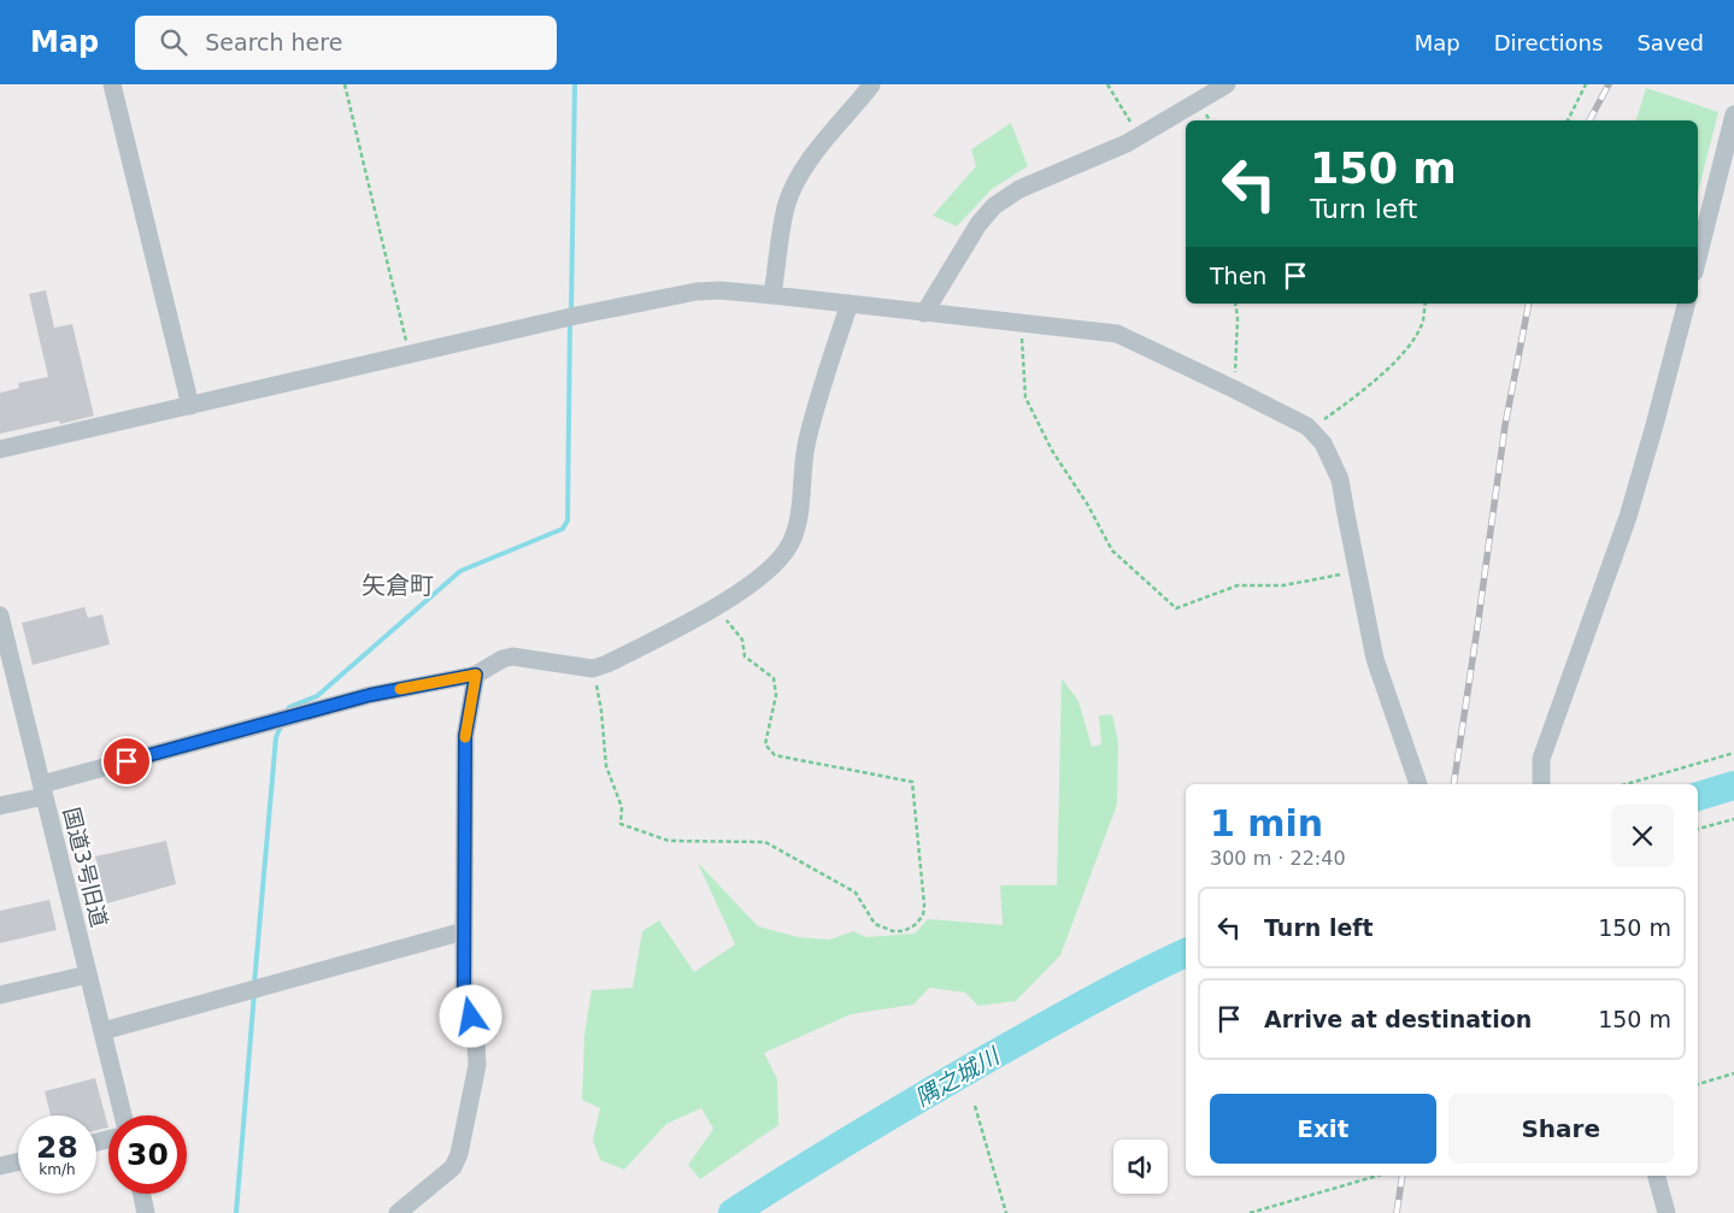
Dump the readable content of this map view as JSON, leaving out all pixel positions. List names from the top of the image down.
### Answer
{
  "streets": {
    "street": ["国道3号旧道"]
  },
  "districts": ["矢倉町"],
  "water": ["隅之城川"],
  "page": {
    "header": "Map",
    "search": "Search here",
    "nav": ["Map", "Directions", "Saved"],
    "turn": ["150 m", "Turn left"],
    "then": "Then",
    "heading": ["1 min", "300 m · 22:40"],
    "list": [
      {
        "name": "Turn left",
        "value": "150 m"
      },
      {
        "name": "Arrive at destination",
        "value": "150 m"
      }
    ],
    "buttons": ["Exit", "Share"],
    "speed": "28 km/h",
    "limit": "30"
  }
}
